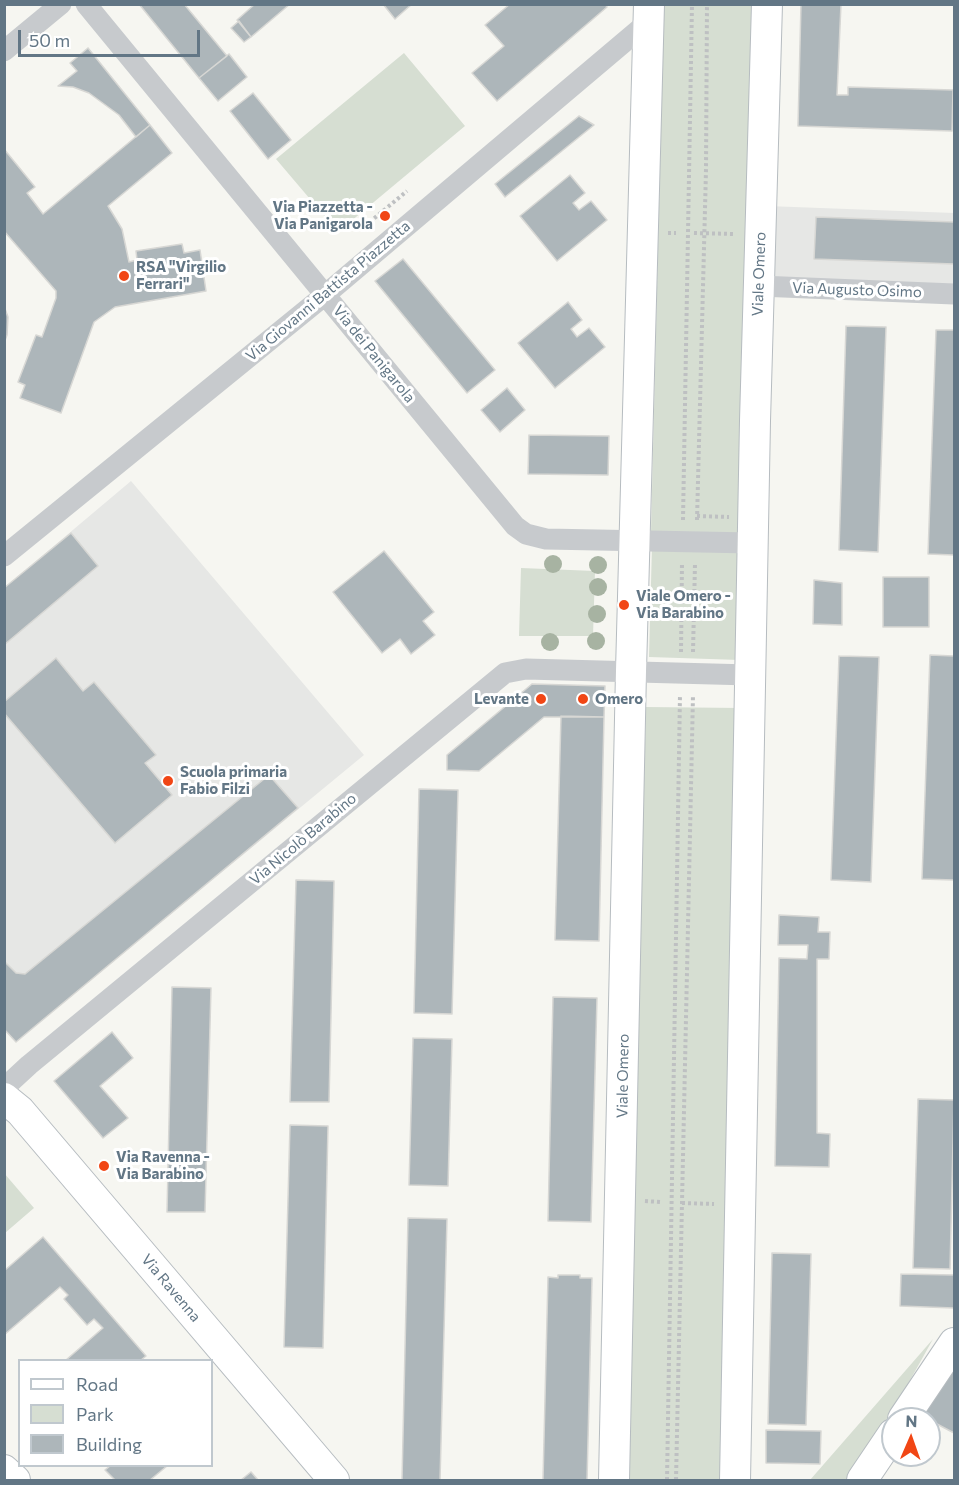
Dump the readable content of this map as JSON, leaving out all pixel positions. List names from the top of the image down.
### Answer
{
  "streets": {
    "street": [
      "Viale Omero",
      "Via Augusto Osimo",
      "Via Giovanni Battista Piazzetta",
      "Via dei Panigarola",
      "Via Nicolò Barabino",
      "Via Ravenna"
    ]
  },
  "crossings": [
    ["Viale Omero", "Via Augusto Osimo"],
    ["Viale Omero", "Via Giovanni Battista Piazzetta"],
    ["Viale Omero", "Via dei Panigarola"],
    ["Viale Omero", "Via Nicolò Barabino"],
    ["Via Giovanni Battista Piazzetta", "Via dei Panigarola"]
  ],
  "places": [
    "Via Piazzetta - Via Panigarola",
    "RSA \"Virgilio Ferrari\"",
    "Viale Omero - Via Barabino",
    "Levante",
    "Omero",
    "Scuola primaria Fabio Filzi",
    "Via Ravenna - Via Barabino"
  ],
  "legend": ["Road", "Park", "Building"],
  "scale_bar": "50 m",
  "north": "top"
}
